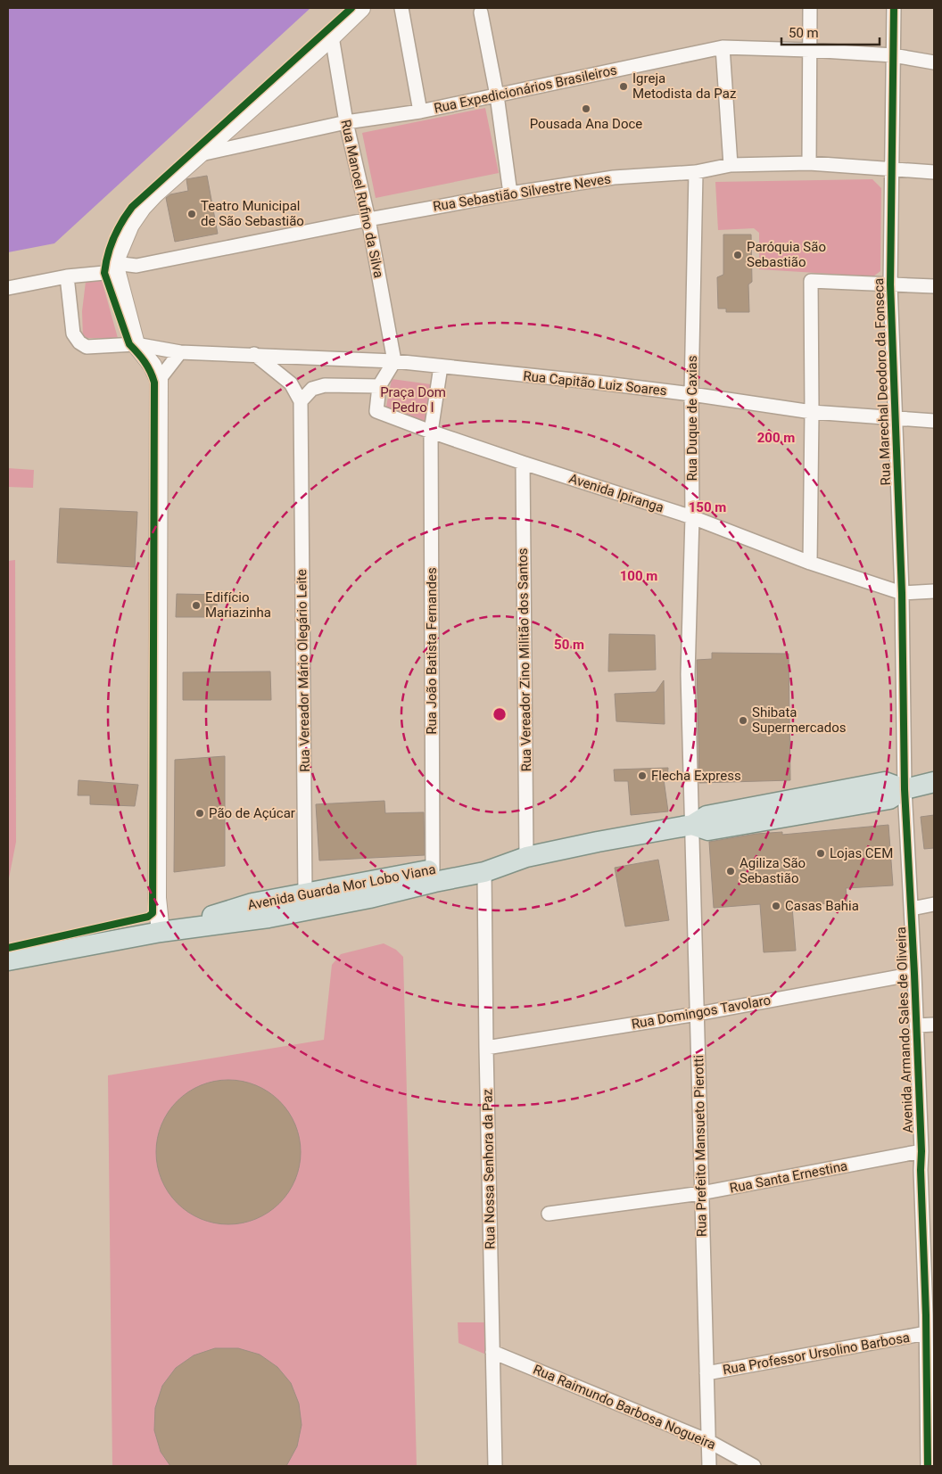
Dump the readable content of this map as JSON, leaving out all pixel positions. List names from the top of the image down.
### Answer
{
  "streets": {
    "main road": ["Avenida Guarda Mor Lobo Viana"],
    "street": [
      "Rua Expedicionários Brasileiros",
      "Rua Sebastião Silvestre Neves",
      "Rua Manoel Rufino da Silva",
      "Rua Marechal Deodoro da Fonseca",
      "Rua Capitão Luiz Soares",
      "Rua Duque de Caxias",
      "Avenida Ipiranga",
      "Rua João Batista Fernandes",
      "Rua Vereador Zino Militão dos Santos",
      "Rua Vereador Mário Olegário Leite",
      "Rua Domingos Tavolaro",
      "Avenida Armando Sales de Oliveira",
      "Rua Prefeito Mansueto Pierotti",
      "Rua Nossa Senhora da Paz",
      "Rua Santa Ernestina",
      "Rua Professor Ursolino Barbosa",
      "Rua Raimundo Barbosa Nogueira"
    ]
  },
  "crossings": [
    ["Rua Expedicionários Brasileiros", "Rua Manoel Rufino da Silva"],
    ["Rua Expedicionários Brasileiros", "Rua Marechal Deodoro da Fonseca"],
    ["Rua Sebastião Silvestre Neves", "Rua Manoel Rufino da Silva"],
    ["Rua Sebastião Silvestre Neves", "Rua Marechal Deodoro da Fonseca"],
    ["Rua Sebastião Silvestre Neves", "Rua Duque de Caxias"],
    ["Rua Manoel Rufino da Silva", "Rua Capitão Luiz Soares"],
    ["Rua Manoel Rufino da Silva", "Avenida Ipiranga"],
    ["Rua Marechal Deodoro da Fonseca", "Rua Capitão Luiz Soares"],
    ["Rua Marechal Deodoro da Fonseca", "Avenida Ipiranga"],
    ["Rua Marechal Deodoro da Fonseca", "Avenida Armando Sales de Oliveira"],
    ["Rua Capitão Luiz Soares", "Rua Duque de Caxias"],
    ["Rua Capitão Luiz Soares", "Avenida Ipiranga"],
    ["Rua Capitão Luiz Soares", "Rua João Batista Fernandes"],
    ["Rua Duque de Caxias", "Avenida Ipiranga"],
    ["Rua Duque de Caxias", "Avenida Guarda Mor Lobo Viana"],
    ["Rua Duque de Caxias", "Rua Prefeito Mansueto Pierotti"],
    ["Avenida Ipiranga", "Rua João Batista Fernandes"],
    ["Avenida Ipiranga", "Rua Vereador Zino Militão dos Santos"],
    ["Avenida Ipiranga", "Avenida Armando Sales de Oliveira"],
    ["Rua João Batista Fernandes", "Avenida Guarda Mor Lobo Viana"],
    ["Rua Vereador Zino Militão dos Santos", "Avenida Guarda Mor Lobo Viana"],
    ["Rua Vereador Mário Olegário Leite", "Avenida Guarda Mor Lobo Viana"],
    ["Avenida Guarda Mor Lobo Viana", "Avenida Armando Sales de Oliveira"],
    ["Avenida Guarda Mor Lobo Viana", "Rua Prefeito Mansueto Pierotti"],
    ["Avenida Guarda Mor Lobo Viana", "Rua Nossa Senhora da Paz"],
    ["Rua Domingos Tavolaro", "Avenida Armando Sales de Oliveira"],
    ["Rua Domingos Tavolaro", "Rua Prefeito Mansueto Pierotti"],
    ["Rua Domingos Tavolaro", "Rua Nossa Senhora da Paz"],
    ["Avenida Armando Sales de Oliveira", "Rua Santa Ernestina"],
    ["Avenida Armando Sales de Oliveira", "Rua Professor Ursolino Barbosa"],
    ["Rua Prefeito Mansueto Pierotti", "Rua Santa Ernestina"],
    ["Rua Prefeito Mansueto Pierotti", "Rua Professor Ursolino Barbosa"],
    ["Rua Prefeito Mansueto Pierotti", "Rua Raimundo Barbosa Nogueira"],
    ["Rua Nossa Senhora da Paz", "Rua Raimundo Barbosa Nogueira"]
  ],
  "parks": ["Praça Dom Pedro I"],
  "places": [
    "Igreja Metodista da Paz",
    "Pousada Ana Doce",
    "Teatro Municipal de São Sebastião",
    "Paróquia São Sebastião",
    "Edifício Mariazinha",
    "Shibata Supermercados",
    "Flecha Express",
    "Pão de Açúcar",
    "Lojas CEM",
    "Agiliza São Sebastião",
    "Casas Bahia"
  ],
  "scale_bar": "50 m",
  "rings": [
    "200 m",
    "150 m",
    "100 m",
    "50 m"
  ]
}
